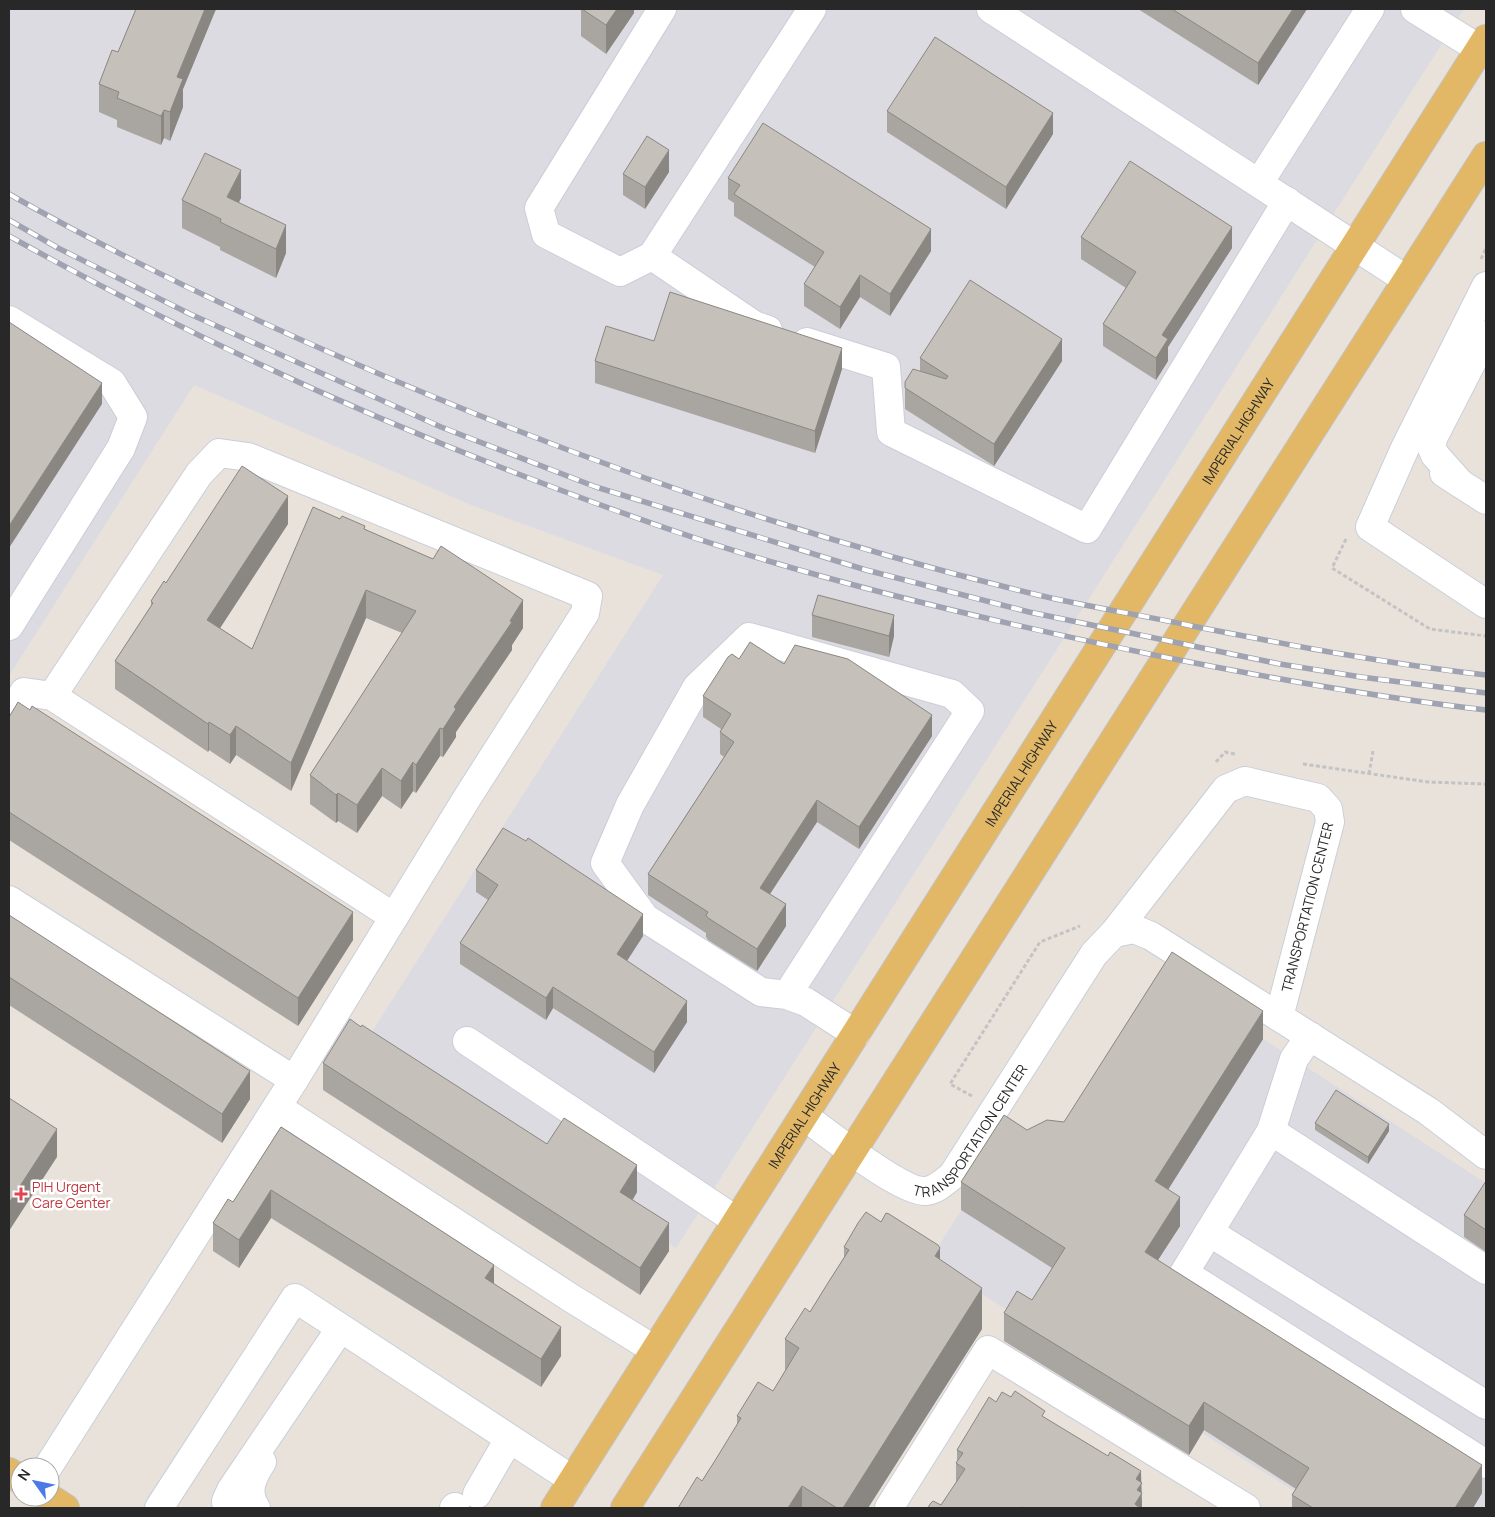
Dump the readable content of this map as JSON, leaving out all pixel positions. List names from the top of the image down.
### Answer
{
  "streets": {
    "main road": ["IMPERIAL HIGHWAY"],
    "lane": ["TRANSPORTATION CENTER"]
  },
  "crossings": [
    ["IMPERIAL HIGHWAY", "TRANSPORTATION CENTER"]
  ],
  "places": {
    "health": ["PIH Urgent Care Center"]
  },
  "north": "top left"
}
